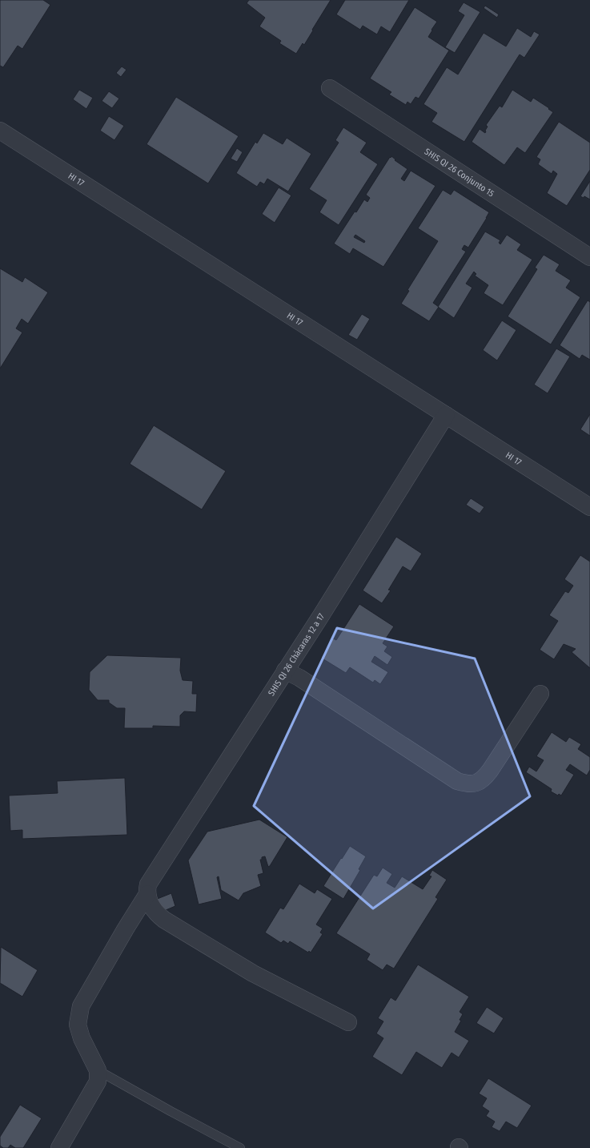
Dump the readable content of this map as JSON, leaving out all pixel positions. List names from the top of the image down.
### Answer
{
  "streets": {
    "street": ["SHIS QI 26 Conjunto 15", "HI 17", "SHIS QI 26 Chácaras 12 a 17"]
  },
  "crossings": [
    ["HI 17", "SHIS QI 26 Chácaras 12 a 17"]
  ]
}
